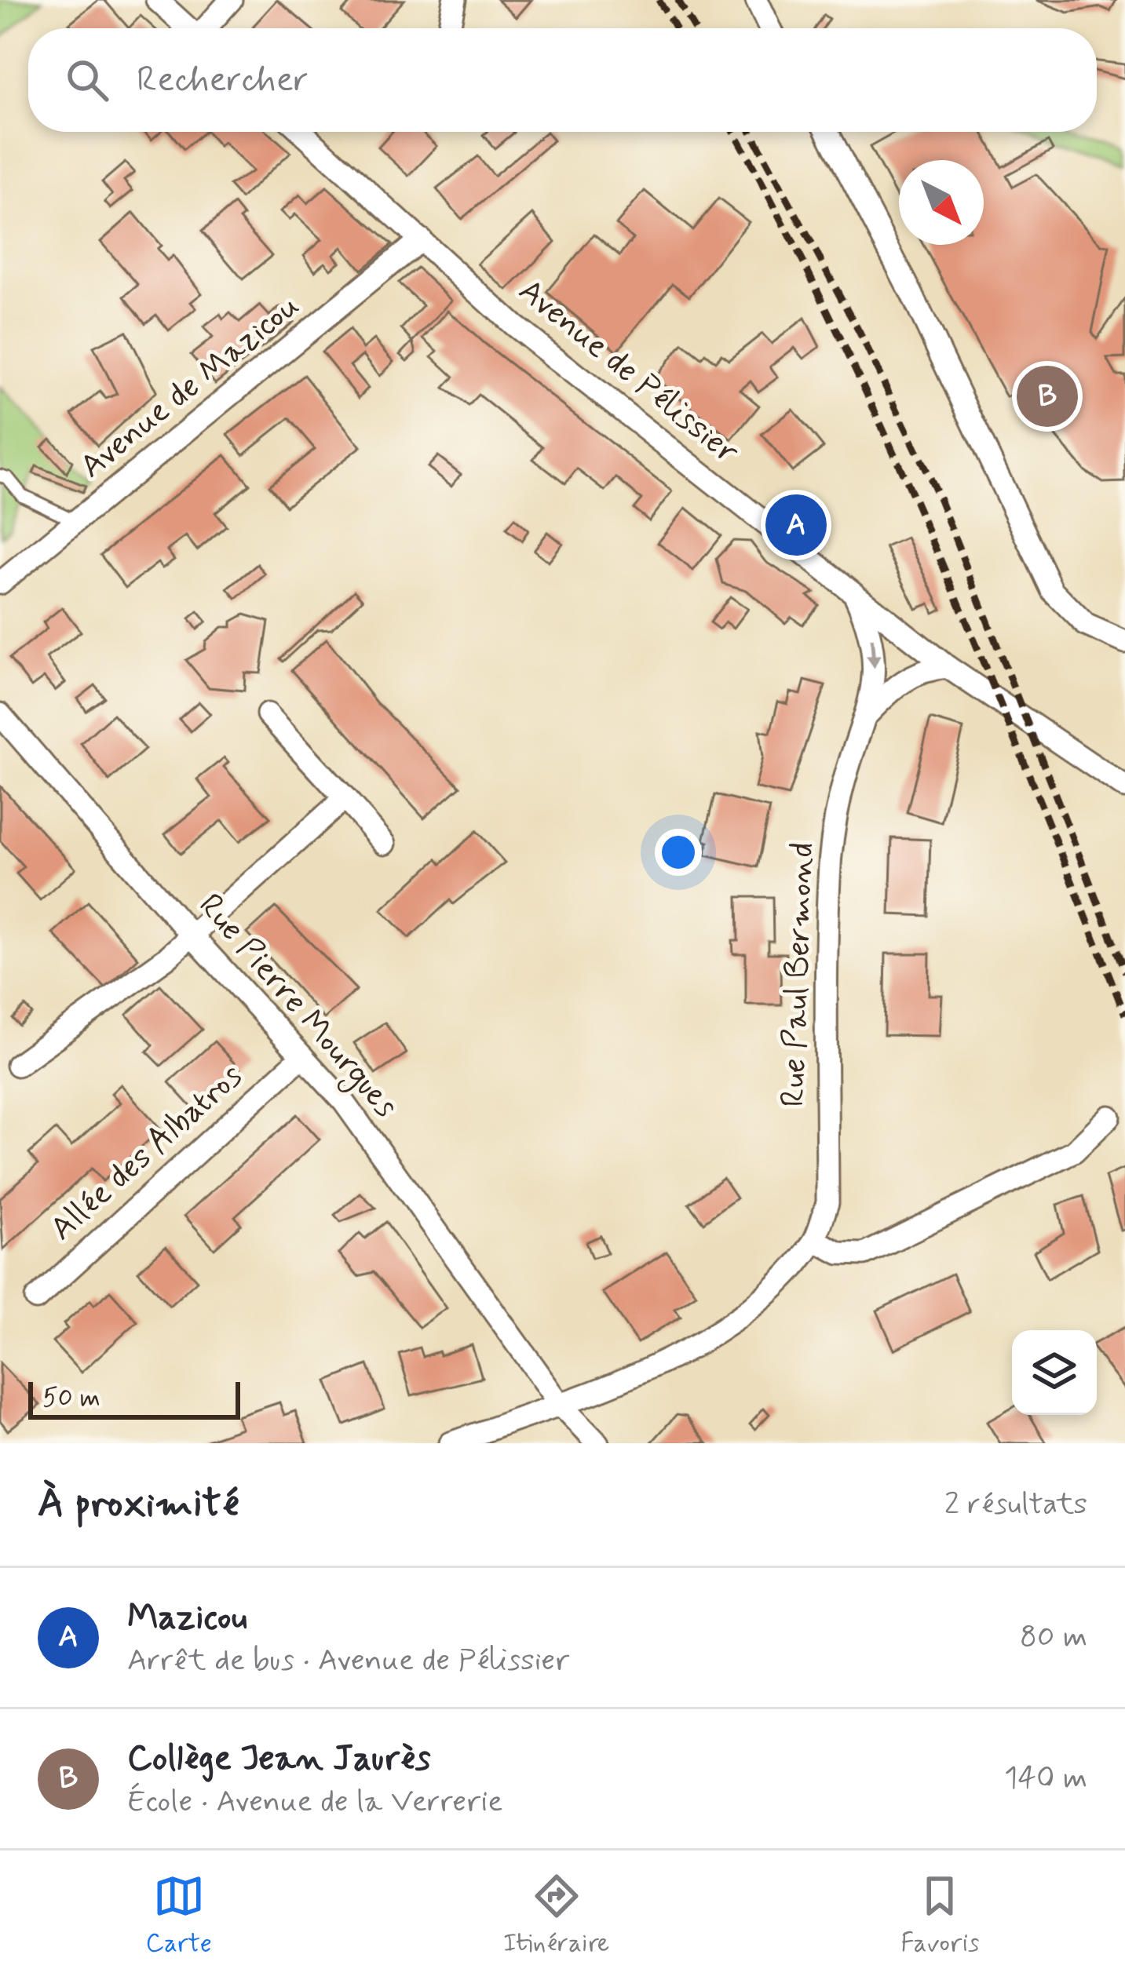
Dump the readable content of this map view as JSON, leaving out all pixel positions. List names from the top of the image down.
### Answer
{
  "streets": {
    "street": [
      "Avenue de Pélissier",
      "Avenue de Mazicou",
      "Rue Paul Bermond",
      "Rue Pierre Mourgues",
      "Allée des Albatros"
    ]
  },
  "crossings": [
    ["Avenue de Pélissier", "Avenue de Mazicou"],
    ["Avenue de Pélissier", "Rue Paul Bermond"],
    ["Rue Paul Bermond", "Rue Pierre Mourgues"],
    ["Rue Pierre Mourgues", "Allée des Albatros"]
  ],
  "scale_bar": "50 m",
  "north": "bottom right",
  "page": {
    "search": "Rechercher",
    "pins": ["B", "A"],
    "scale": "50 m",
    "heading": ["À proximité", "2 résultats"],
    "list": [
      {
        "mark": "A",
        "name": "Mazicou",
        "note": "Arrêt de bus · Avenue de Pélissier",
        "value": "80 m"
      },
      {
        "mark": "B",
        "name": "Collège Jean Jaurès",
        "note": "École · Avenue de la Verrerie",
        "value": "140 m"
      }
    ],
    "nav": ["Carte", "Itinéraire", "Favoris"]
  }
}
